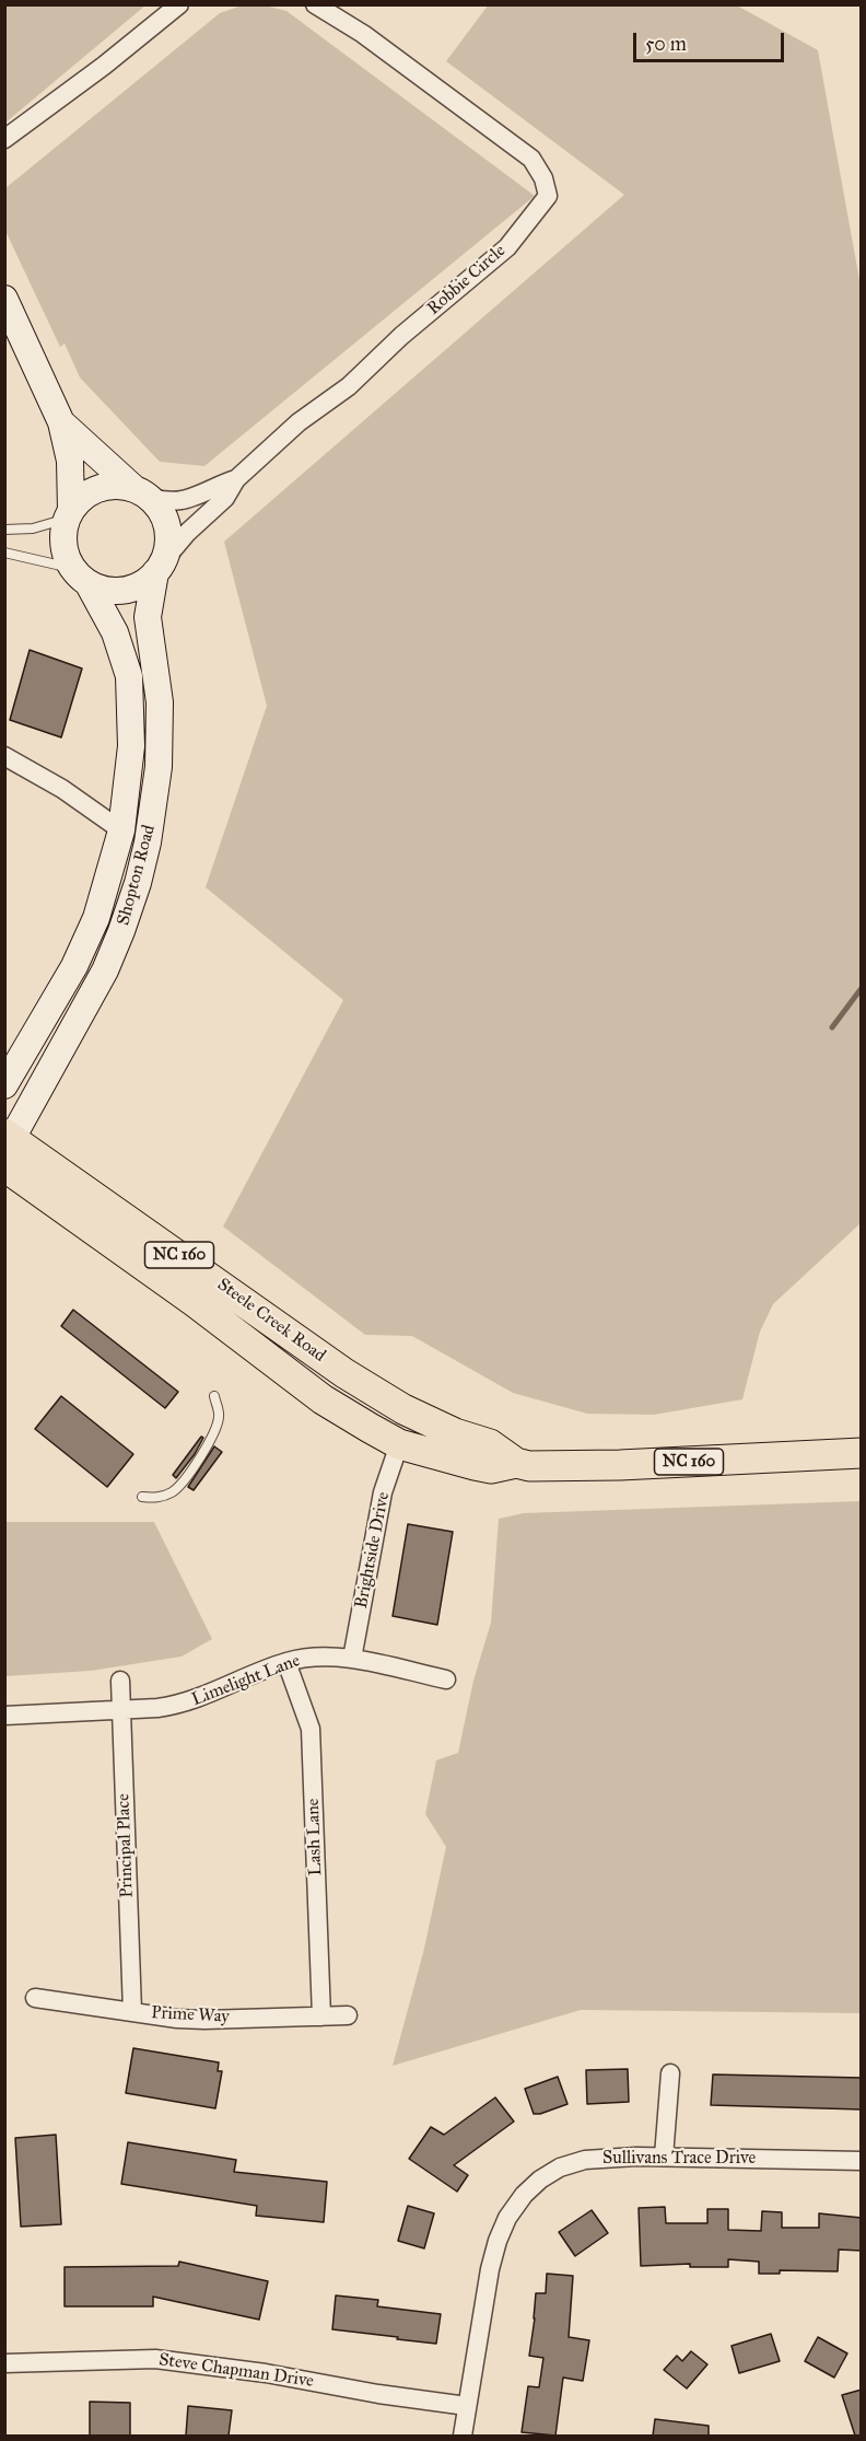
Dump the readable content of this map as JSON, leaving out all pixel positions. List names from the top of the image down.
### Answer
{
  "streets": {
    "main road": ["NC 160", "Steele Creek Road"],
    "street": [
      "Robbie Circle",
      "Shopton Road",
      "Brightside Drive",
      "Limelight Lane",
      "Lash Lane",
      "Principal Place",
      "Prime Way",
      "Sullivans Trace Drive",
      "Steve Chapman Drive"
    ]
  },
  "crossings": [
    ["Robbie Circle", "Shopton Road"],
    ["Shopton Road", "Steele Creek Road"],
    ["Steele Creek Road", "Brightside Drive"],
    ["Brightside Drive", "Limelight Lane"],
    ["Limelight Lane", "Lash Lane"],
    ["Limelight Lane", "Principal Place"],
    ["Lash Lane", "Prime Way"],
    ["Principal Place", "Prime Way"],
    ["Sullivans Trace Drive", "Steve Chapman Drive"]
  ],
  "scale_bar": "50 m"
}
